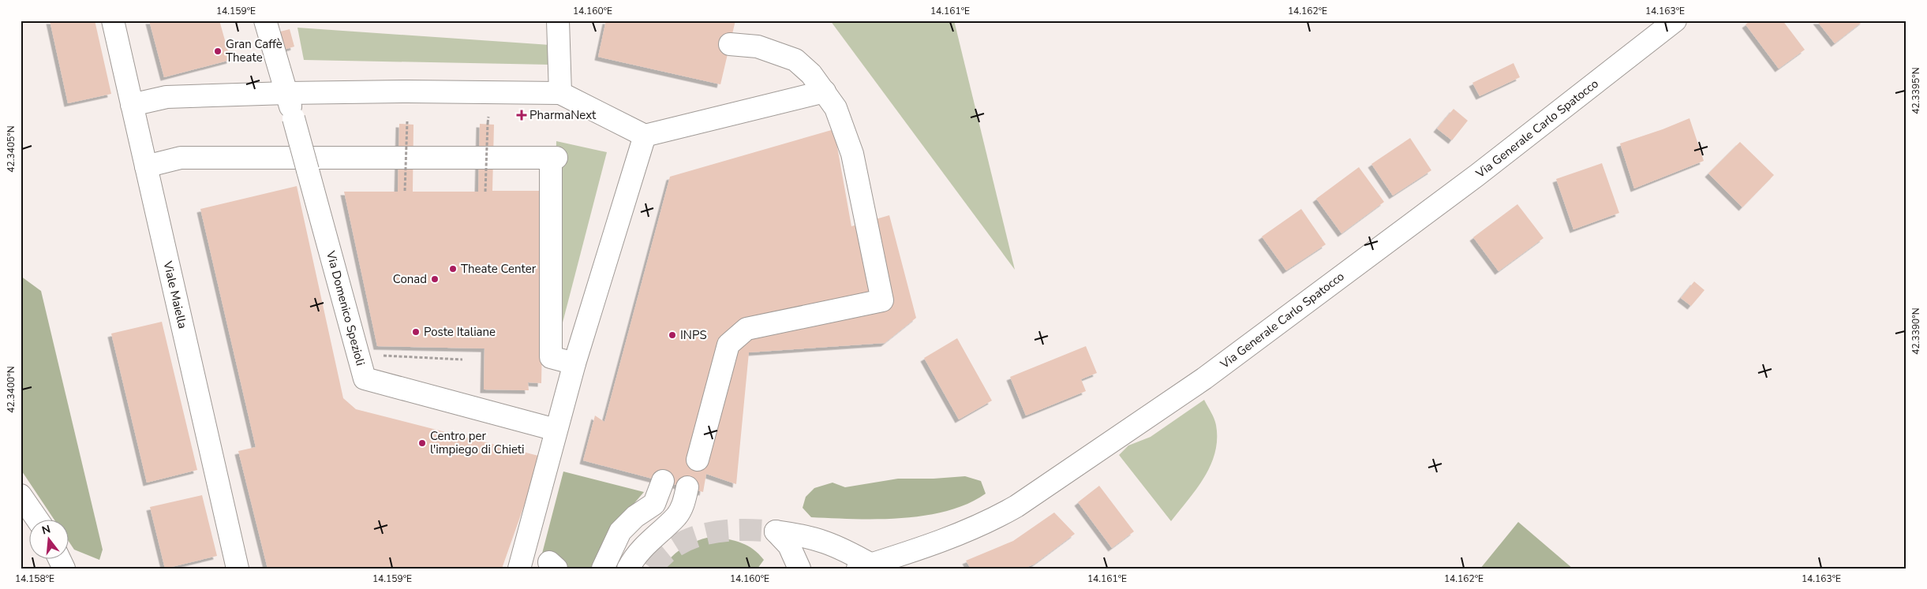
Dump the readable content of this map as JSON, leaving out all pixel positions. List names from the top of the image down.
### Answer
{
  "streets": {
    "main road": ["Via Generale Carlo Spatocco", "Viale Maiella", "Via Domenico Spezioli"]
  },
  "places": {
    "other": [
      "Gran Caffè Theate",
      "Theate Center",
      "Conad",
      "Poste Italiane",
      "INPS",
      "Centro per l'impiego di Chieti"
    ],
    "health": ["PharmaNext"]
  },
  "north": "top",
  "coordinates": [
    "14.159°E",
    "14.160°E",
    "14.161°E",
    "14.162°E",
    "14.163°E",
    "42.3395°N",
    "42.3405°N",
    "42.3390°N",
    "42.3400°N",
    "14.158°E"
  ]
}
